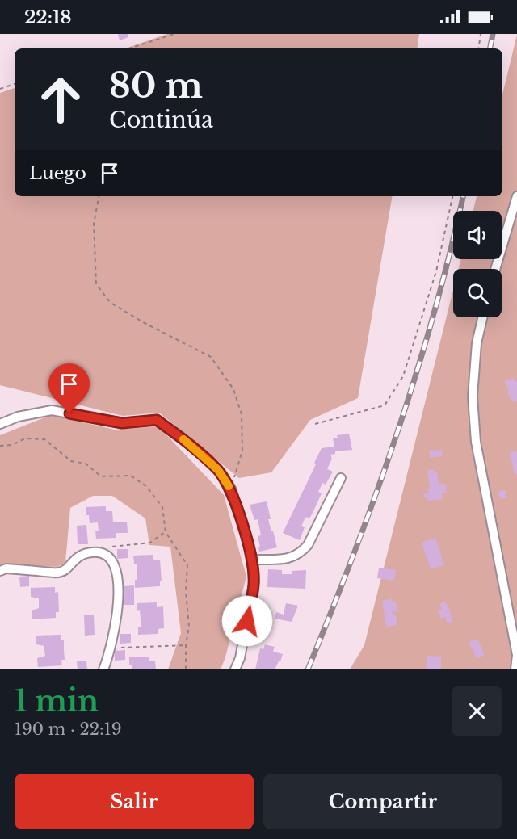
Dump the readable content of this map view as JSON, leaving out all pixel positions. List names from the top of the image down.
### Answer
{
  "page": {
    "status": "22:18",
    "turn": ["80 m", "Continúa"],
    "then": "Luego",
    "heading": ["1 min", "190 m · 22:19"],
    "buttons": ["Salir", "Compartir"]
  }
}
